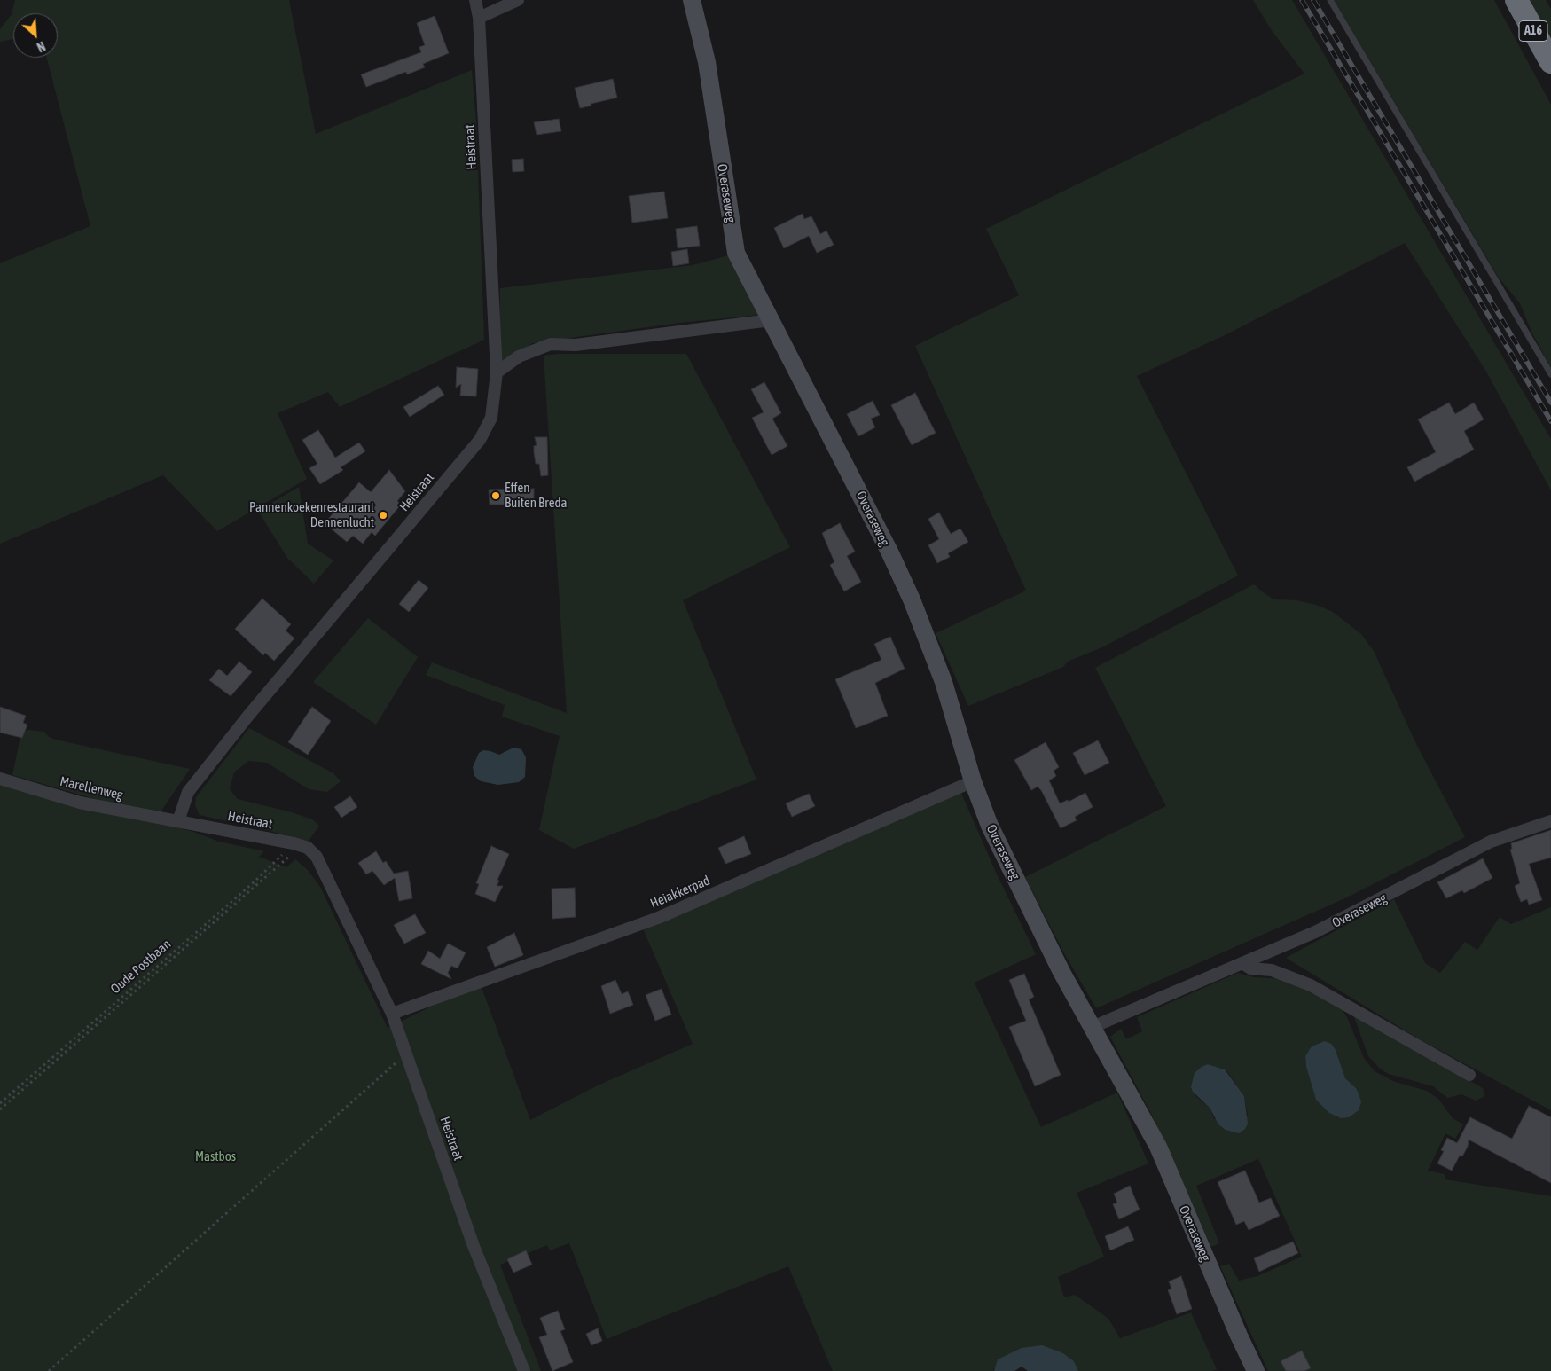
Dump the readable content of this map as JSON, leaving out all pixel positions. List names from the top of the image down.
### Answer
{
  "streets": {
    "highway": ["A16"],
    "street": [
      "Heistraat",
      "Overaseweg",
      "Marellenweg",
      "Heiakkerpad"
    ],
    "path": ["Oude Postbaan"]
  },
  "crossings": [
    ["Heistraat", "Marellenweg"],
    ["Heistraat", "Heiakkerpad"],
    ["Heistraat", "Oude Postbaan"],
    ["Overaseweg", "Heiakkerpad"]
  ],
  "parks": ["Mastbos"],
  "places": ["Effen Buiten Breda", "Pannenkoekenrestaurant Dennenlucht"],
  "north": "bottom right"
}
